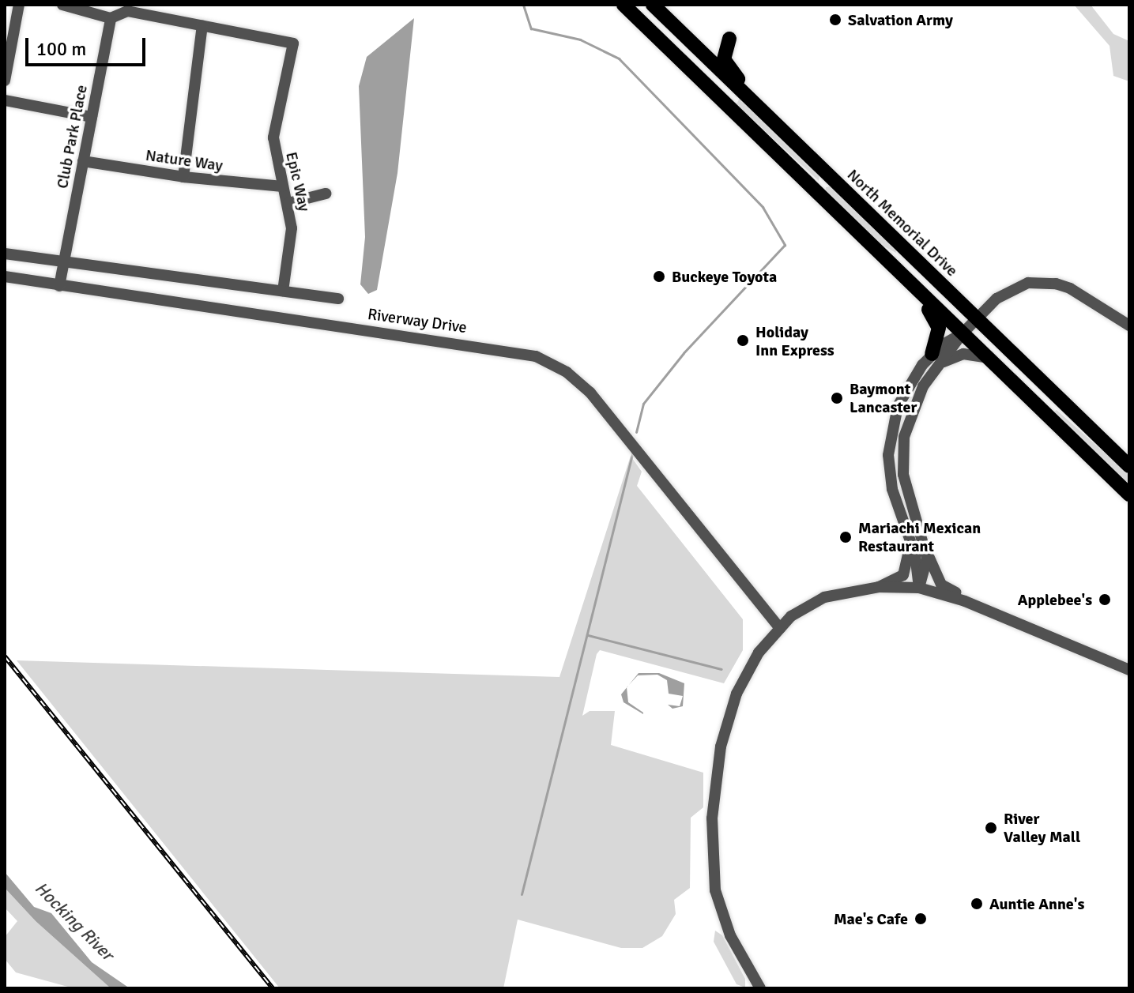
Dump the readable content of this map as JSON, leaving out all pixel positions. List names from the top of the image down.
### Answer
{
  "streets": {
    "main road": ["North Memorial Drive"],
    "street": [
      "Club Park Place",
      "Nature Way",
      "Epic Way",
      "Riverway Drive"
    ]
  },
  "crossings": [
    ["Club Park Place", "Nature Way"],
    ["Club Park Place", "Riverway Drive"],
    ["Nature Way", "Epic Way"]
  ],
  "water": ["Hocking River"],
  "places": [
    "Salvation Army",
    "Buckeye Toyota",
    "Holiday Inn Express",
    "Baymont Lancaster",
    "Mariachi Mexican Restaurant",
    "Applebee's",
    "River Valley Mall",
    "Auntie Anne's",
    "Mae's Cafe"
  ],
  "scale_bar": "100 m"
}
